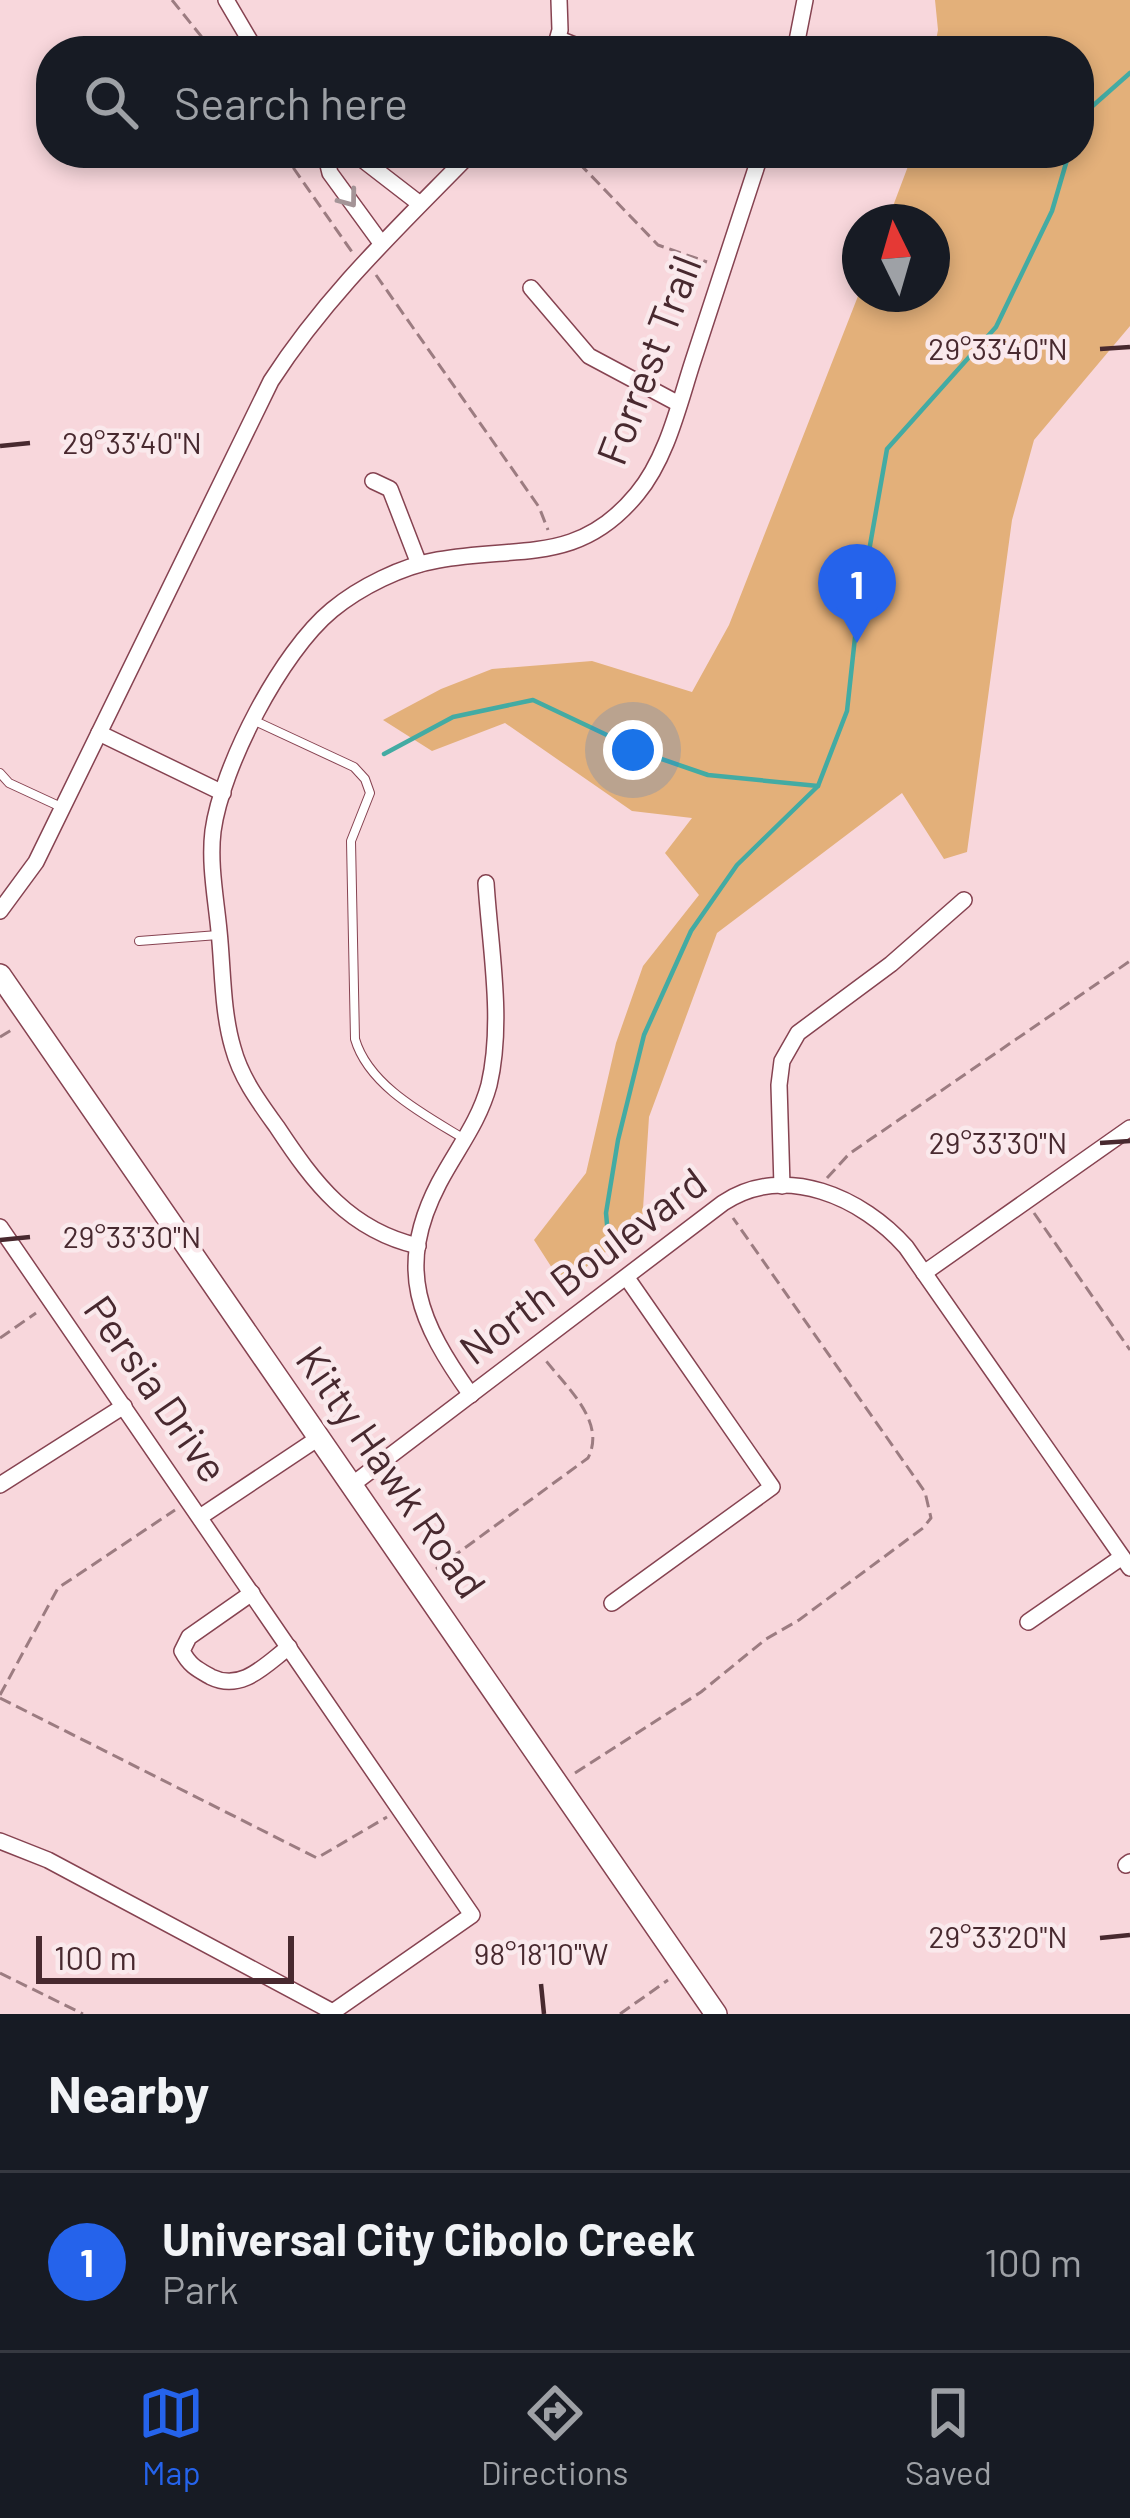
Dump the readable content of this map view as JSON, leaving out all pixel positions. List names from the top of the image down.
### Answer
{
  "streets": {
    "street": [
      "Forrest Trail",
      "North Boulevard",
      "Persia Drive",
      "Kitty Hawk Road"
    ]
  },
  "crossings": [
    ["North Boulevard", "Kitty Hawk Road"]
  ],
  "scale_bar": "100 m",
  "north": "top",
  "page": {
    "search": "Search here",
    "pins": "1",
    "scale": "100 m",
    "heading": "Nearby",
    "list": [
      {
        "mark": "1",
        "name": "Universal City Cibolo Creek",
        "note": "Park",
        "value": "100 m"
      }
    ],
    "nav": ["Map", "Directions", "Saved"]
  },
  "coordinates": [
    "29°33'40\"N",
    "29°33'30\"N",
    "29°33'20\"N",
    "98°18'10\"W"
  ]
}
